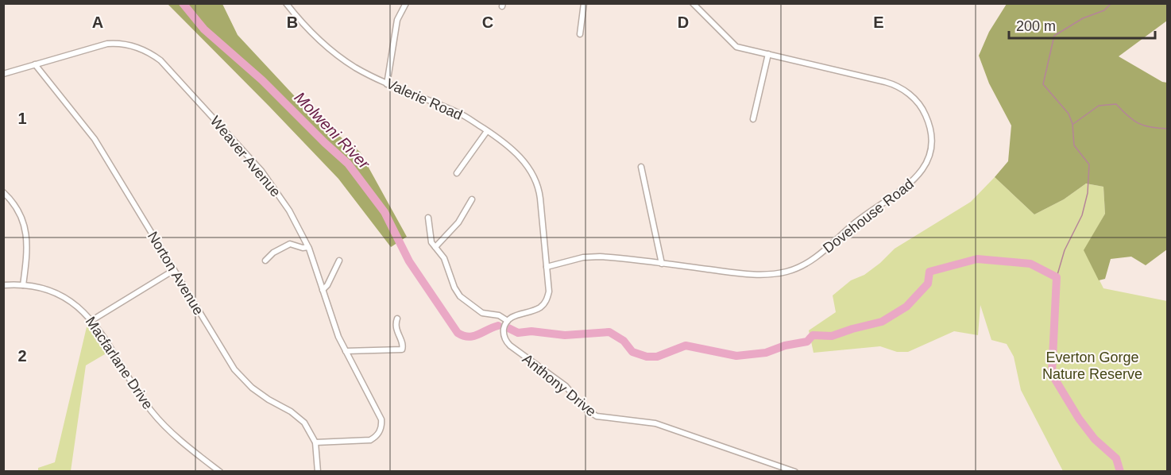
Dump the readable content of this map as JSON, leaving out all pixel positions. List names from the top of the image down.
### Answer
{
  "streets": {
    "street": [
      "Valerie Road",
      "Weaver Avenue",
      "Dovehouse Road",
      "Norton Avenue",
      "Macfarlane Drive",
      "Anthony Drive"
    ]
  },
  "crossings": [
    ["Valerie Road", "Dovehouse Road"],
    ["Weaver Avenue", "Norton Avenue"]
  ],
  "water": ["Molweni River"],
  "parks": ["Everton Gorge Nature Reserve"],
  "scale_bar": "200 m",
  "grid": {
    "columns": [
      "A",
      "B",
      "C",
      "D",
      "E"
    ],
    "rows": ["1", "2"]
  }
}
